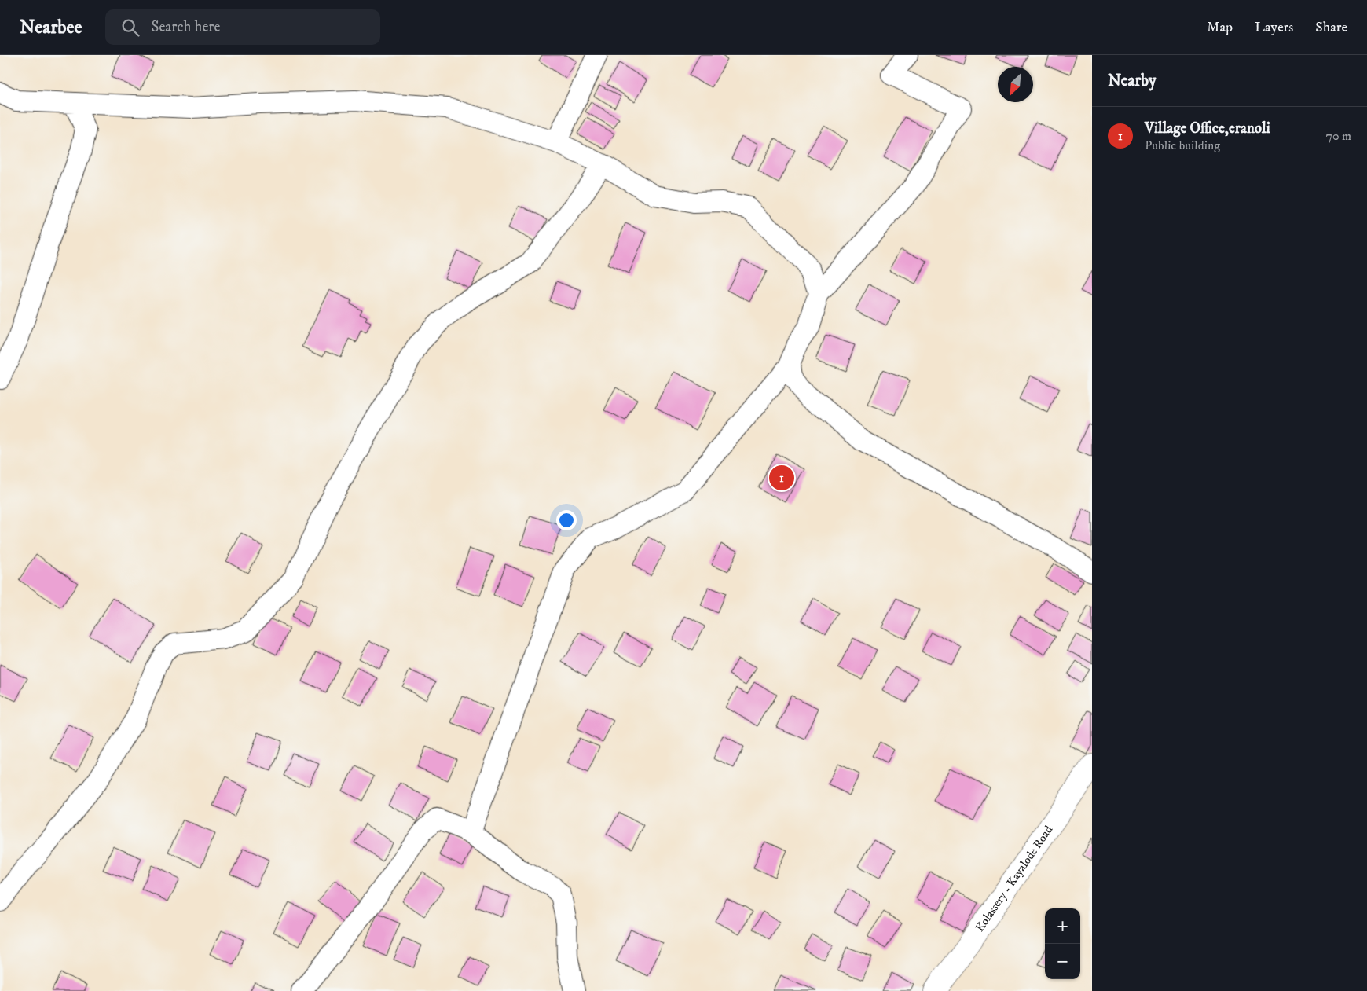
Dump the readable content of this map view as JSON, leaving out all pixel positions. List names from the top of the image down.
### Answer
{
  "streets": {
    "main road": ["Kolassery - Kayalode Road"]
  },
  "north": "bottom left",
  "page": {
    "header": "Nearbee",
    "search": "Search here",
    "nav": ["Map", "Layers", "Share"],
    "heading": "Nearby",
    "list": [
      {
        "mark": "1",
        "name": "Village Office,eranoli",
        "note": "Public building",
        "value": "70 m"
      }
    ],
    "pins": "1",
    "map_buttons": ["+", "−"]
  }
}
